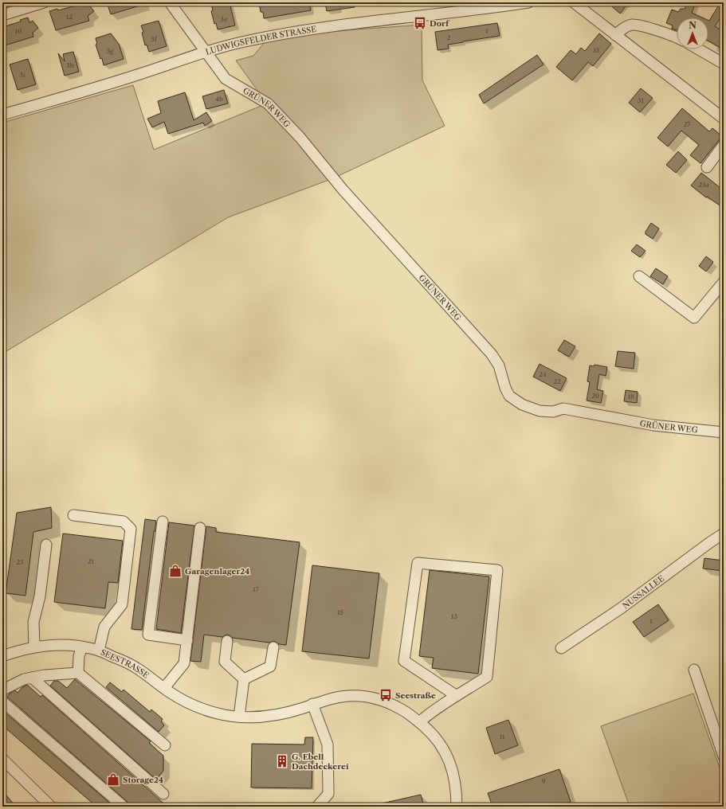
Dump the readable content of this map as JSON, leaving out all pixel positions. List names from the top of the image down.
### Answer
{
  "streets": {
    "street": [
      "LUDWIGSFELDER STRASSE",
      "GRÜNER WEG",
      "NUSSALLEE",
      "SEESTRASSE"
    ]
  },
  "crossings": [
    ["LUDWIGSFELDER STRASSE", "GRÜNER WEG"]
  ],
  "places": {
    "bus stop": ["Dorf", "Seestraße"],
    "shop": ["Garagenlager24", "Storage24"],
    "building": ["G. Ebell Dachdeckerei"]
  },
  "house_numbers": [
    "12",
    "3e",
    "10",
    "1",
    "2",
    "3f",
    "35",
    "3g",
    "3h",
    "3i",
    "4b",
    "31",
    "27",
    "23a",
    "24",
    "22",
    "20",
    "18",
    "21",
    "23",
    "17",
    "15",
    "13",
    "1",
    "11",
    "9"
  ],
  "north": "top"
}
